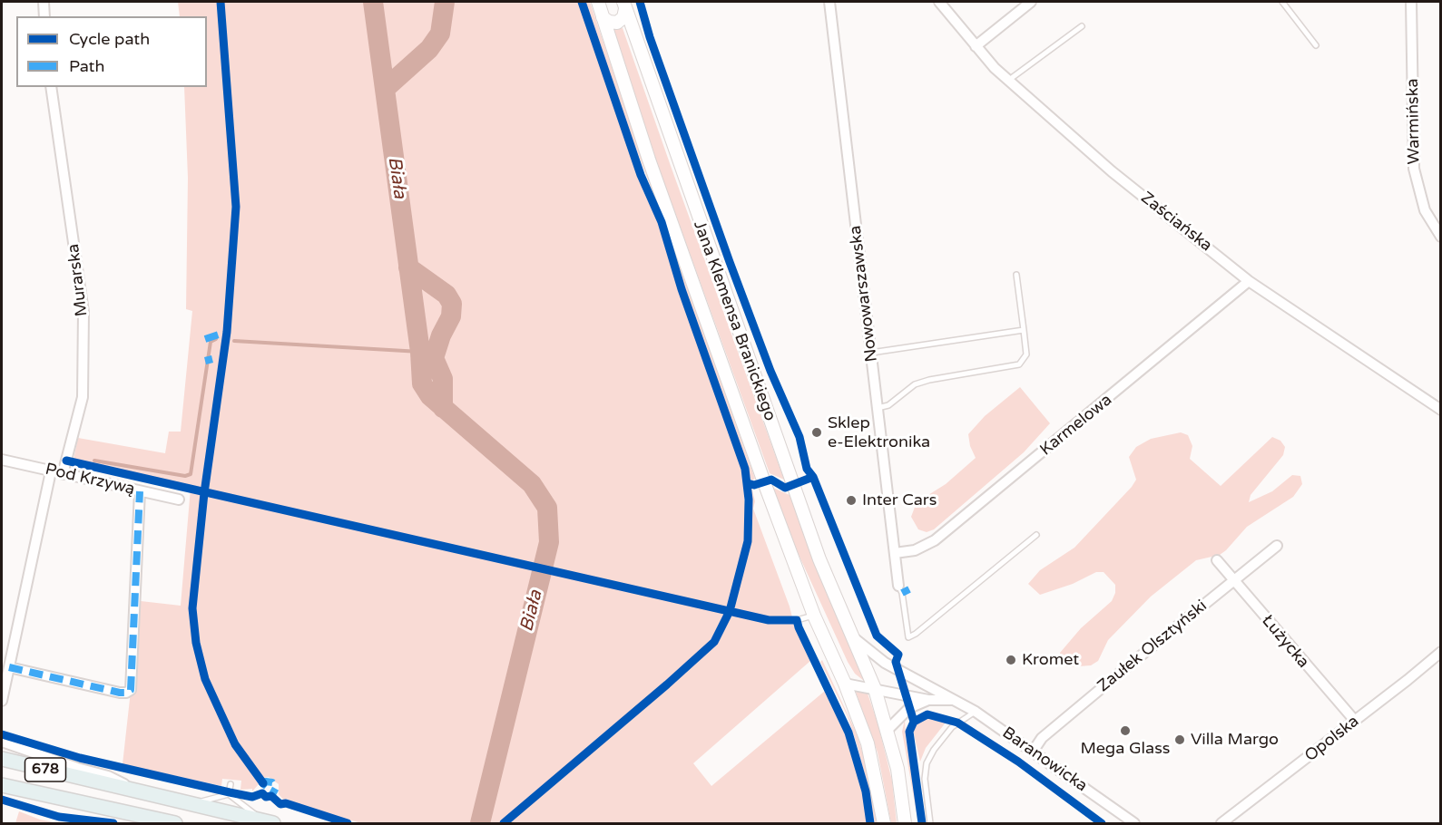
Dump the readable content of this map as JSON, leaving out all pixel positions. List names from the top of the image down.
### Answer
{
  "streets": {
    "main road": ["Jana Klemensa Branickiego", "678"],
    "street": [
      "Warmińska",
      "Zaściańska",
      "Murarska",
      "Nowowarszawska",
      "Karmelowa",
      "Pod Krzywą",
      "Łużycka",
      "Zaułek Olsztyński",
      "Opolska",
      "Baranowicka"
    ]
  },
  "crossings": [
    ["Zaściańska", "Karmelowa"],
    ["Murarska", "Pod Krzywą"],
    ["Nowowarszawska", "Karmelowa"],
    ["Jana Klemensa Branickiego", "Baranowicka"],
    ["Łużycka", "Zaułek Olsztyński"],
    ["Łużycka", "Opolska"],
    ["Zaułek Olsztyński", "Baranowicka"]
  ],
  "water": ["Biała"],
  "places": [
    "Sklep e-Elektronika",
    "Inter Cars",
    "Kromet",
    "Mega Glass",
    "Villa Margo"
  ],
  "legend": ["Cycle path", "Path"]
}
